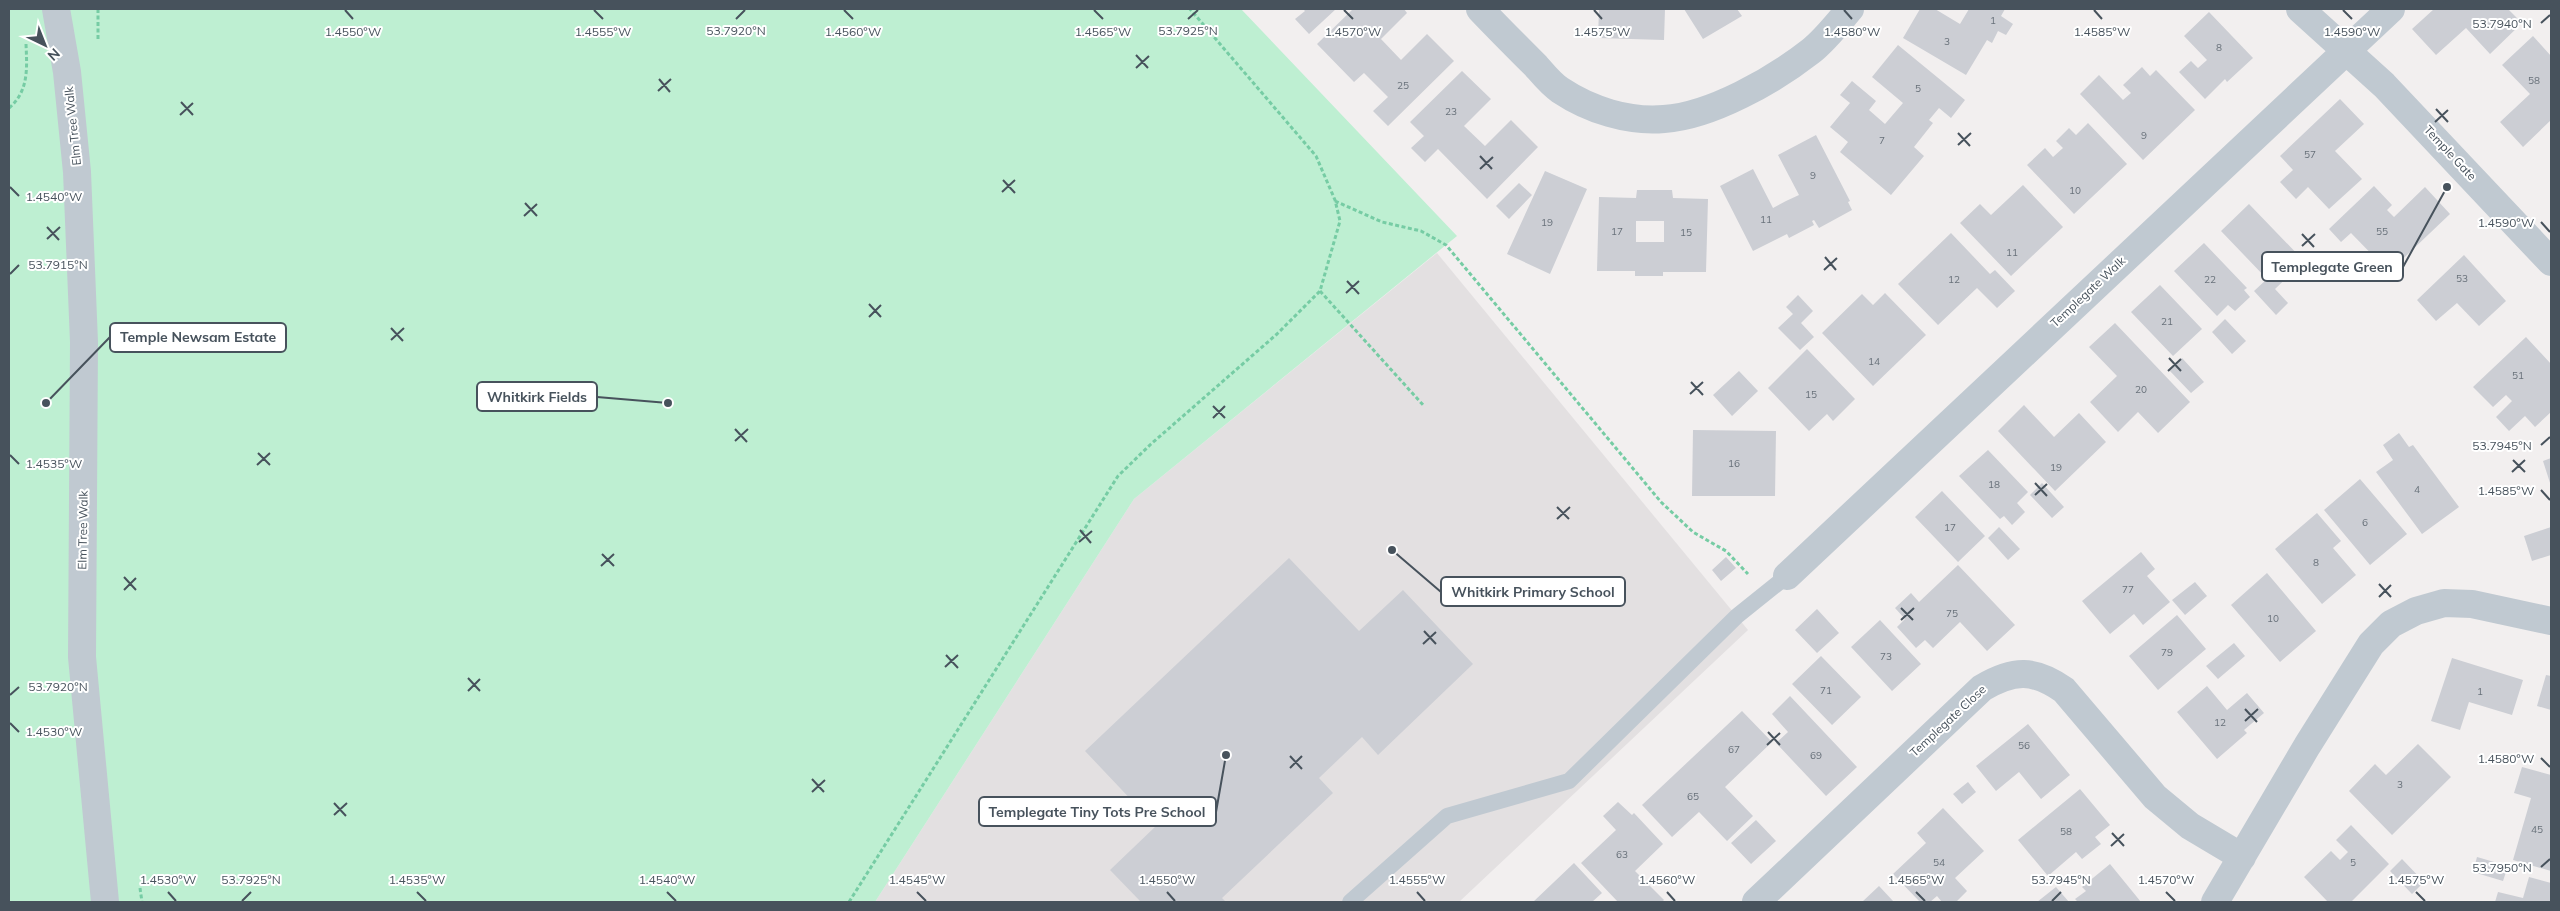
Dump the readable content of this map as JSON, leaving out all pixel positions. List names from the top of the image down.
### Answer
{
  "streets": {
    "street": [
      "Elm Tree Walk",
      "Temple Gate",
      "Templegate Walk",
      "Templegate Close"
    ]
  },
  "crossings": [
    ["Temple Gate", "Templegate Walk"]
  ],
  "places": [
    "Templegate Green",
    "Temple Newsam Estate",
    "Whitkirk Fields",
    "Whitkirk Primary School",
    "Templegate Tiny Tots Pre School"
  ],
  "house_numbers": [
    "1",
    "3",
    "8",
    "58",
    "25",
    "5",
    "23",
    "9",
    "7",
    "57",
    "9",
    "10",
    "11",
    "19",
    "17",
    "55",
    "15",
    "11",
    "53",
    "12",
    "22",
    "21",
    "14",
    "51",
    "20",
    "15",
    "16",
    "19",
    "18",
    "4",
    "6",
    "17",
    "8",
    "77",
    "75",
    "10",
    "79",
    "73",
    "71",
    "1",
    "12",
    "56",
    "67",
    "69",
    "3",
    "65",
    "45",
    "58",
    "63",
    "54",
    "5"
  ],
  "north": "bottom right",
  "coordinates": [
    "53.7940°N",
    "53.7920°N",
    "53.7925°N",
    "1.4550°W",
    "1.4555°W",
    "1.4560°W",
    "1.4570°W",
    "1.4575°W",
    "1.4580°W",
    "1.4585°W",
    "1.4565°W",
    "1.4590°W",
    "1.4540°W",
    "53.7915°N",
    "53.7945°N",
    "1.4535°W",
    "1.4530°W",
    "53.7950°N",
    "1.4545°W"
  ]
}
